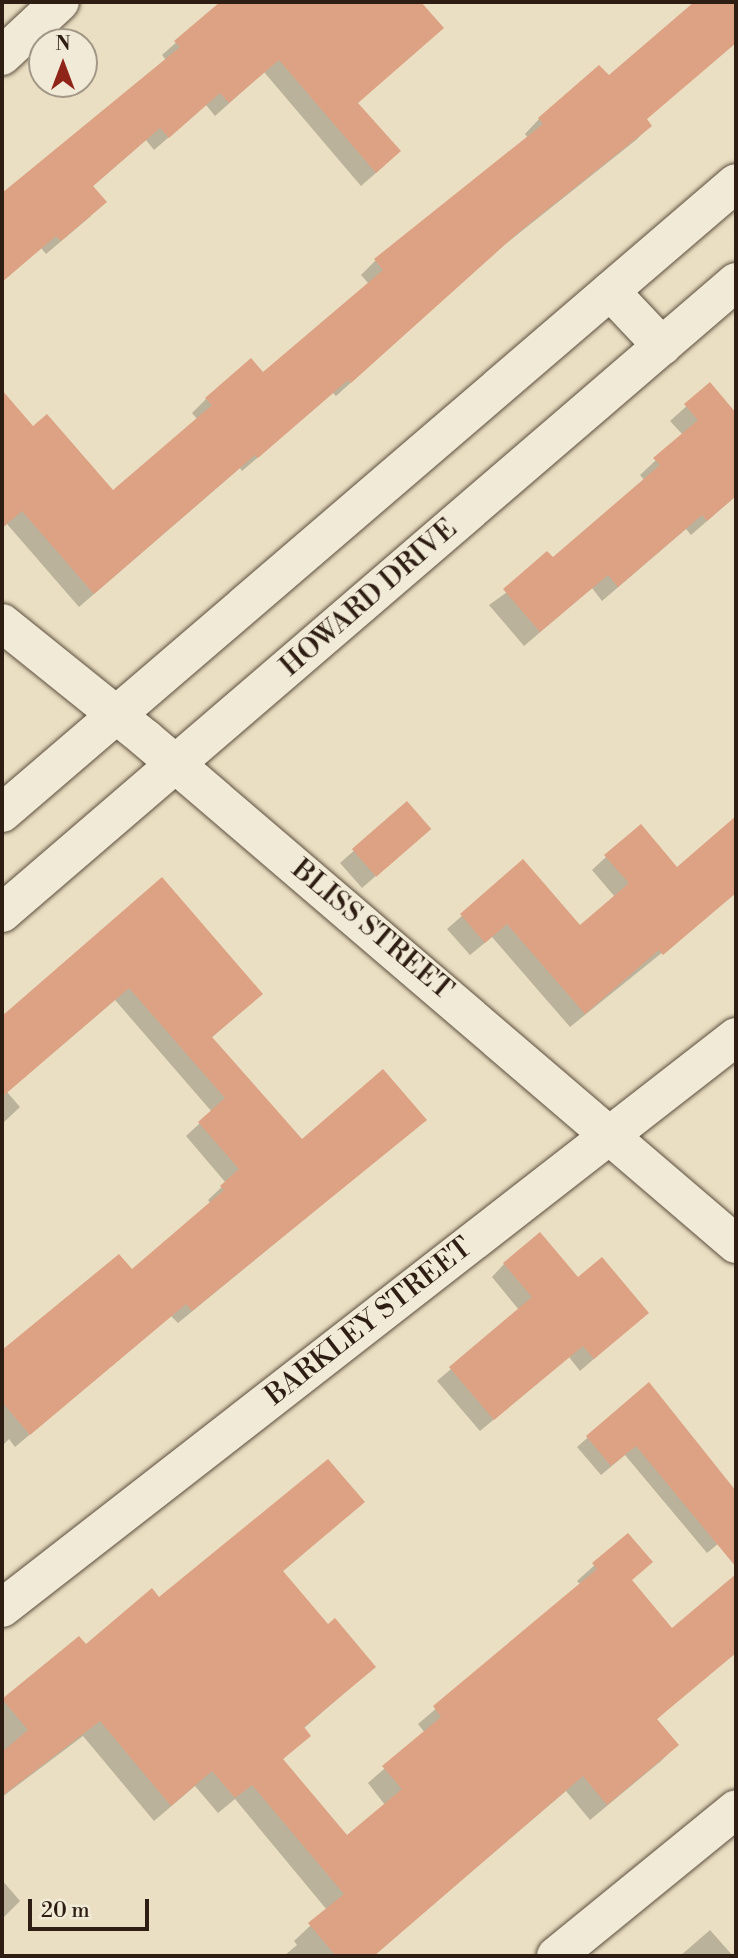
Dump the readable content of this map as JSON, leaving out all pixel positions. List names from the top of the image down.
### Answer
{
  "streets": {
    "street": ["HOWARD DRIVE", "BLISS STREET", "BARKLEY STREET"]
  },
  "crossings": [
    ["HOWARD DRIVE", "BLISS STREET"],
    ["BLISS STREET", "BARKLEY STREET"]
  ],
  "scale_bar": "20 m",
  "north": "top"
}
